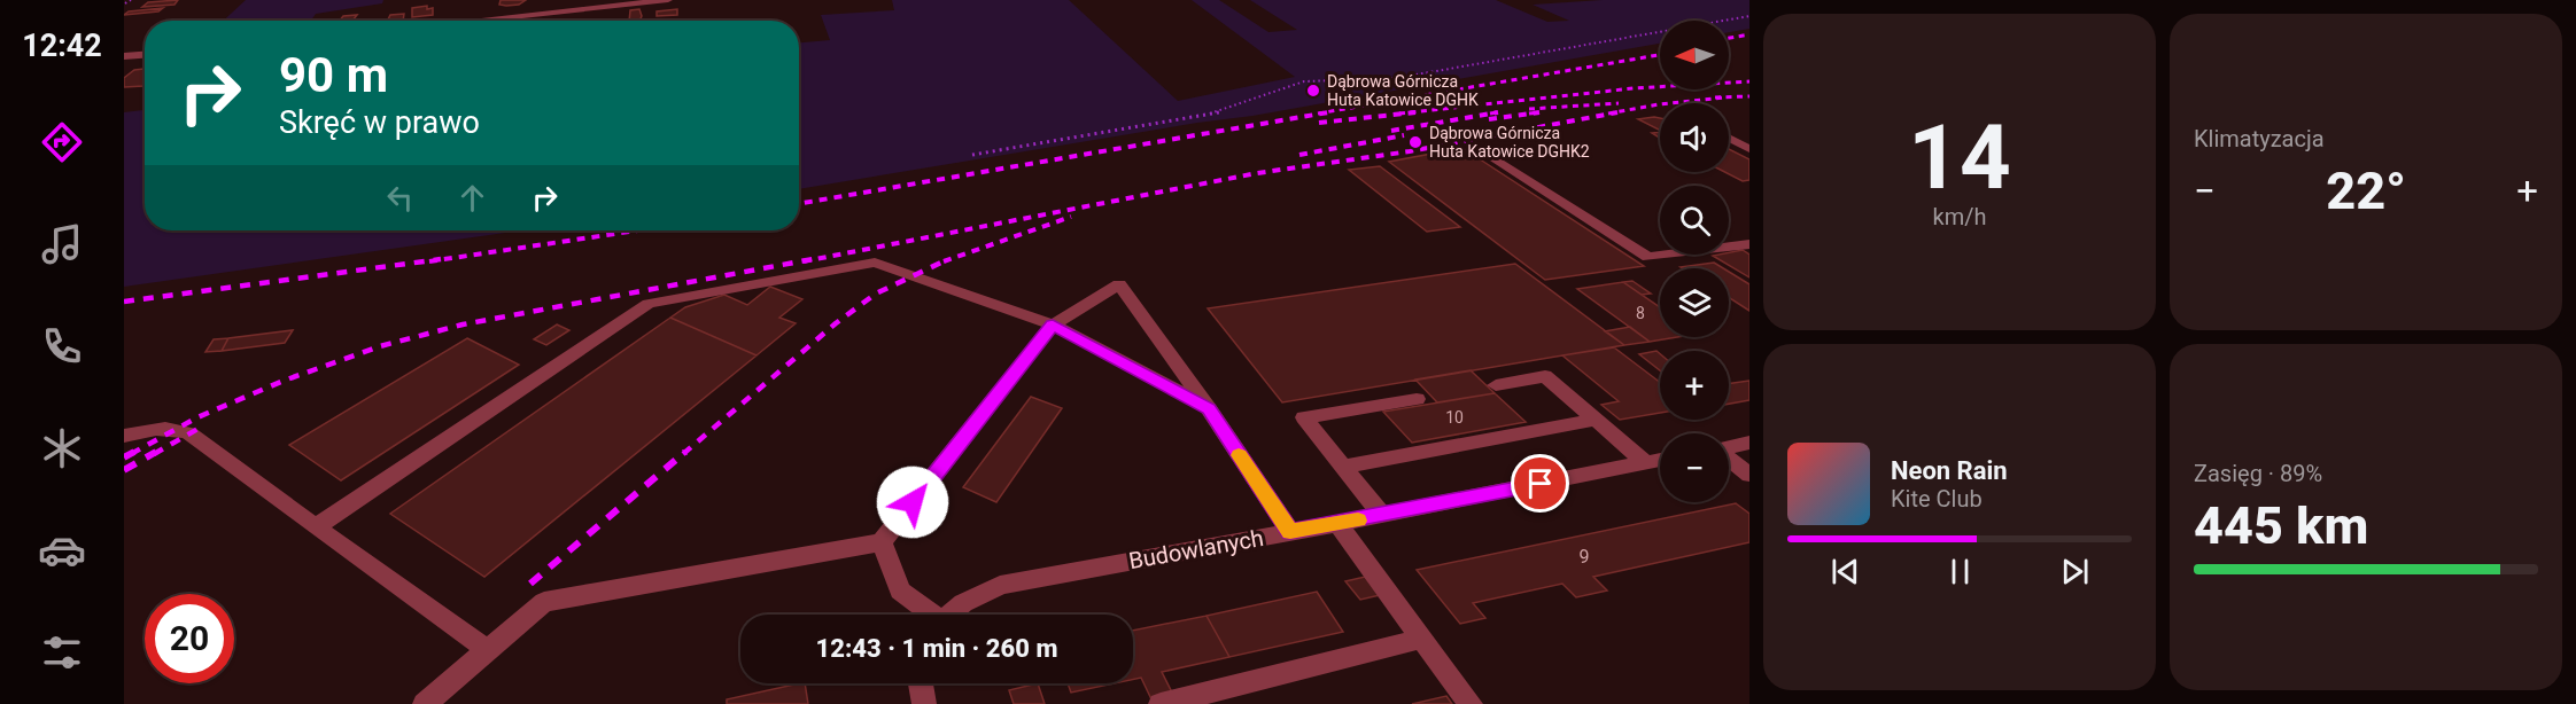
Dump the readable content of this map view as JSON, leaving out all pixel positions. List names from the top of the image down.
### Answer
{
  "streets": {
    "street": ["Budowlanych"]
  },
  "places": ["Dąbrowa Górnicza Huta Katowice DGHK", "Dąbrowa Górnicza Huta Katowice DGHK2"],
  "house_numbers": ["8", "10", "9"],
  "north": "left",
  "page": {
    "tabs": "12:42",
    "tile": [
      ["14", "km/h"],
      "Klimatyzacja",
      ["Zasięg · 89%", "445 km"]
    ],
    "map_buttons": ["+", "−"],
    "turn": ["90 m", "Skręć w prawo"],
    "heat": ["−", "22°", "+"],
    "song": ["Neon Rain", "Kite Club"],
    "limit": "20",
    "trip": "12:43 · 1 min · 260 m"
  }
}
